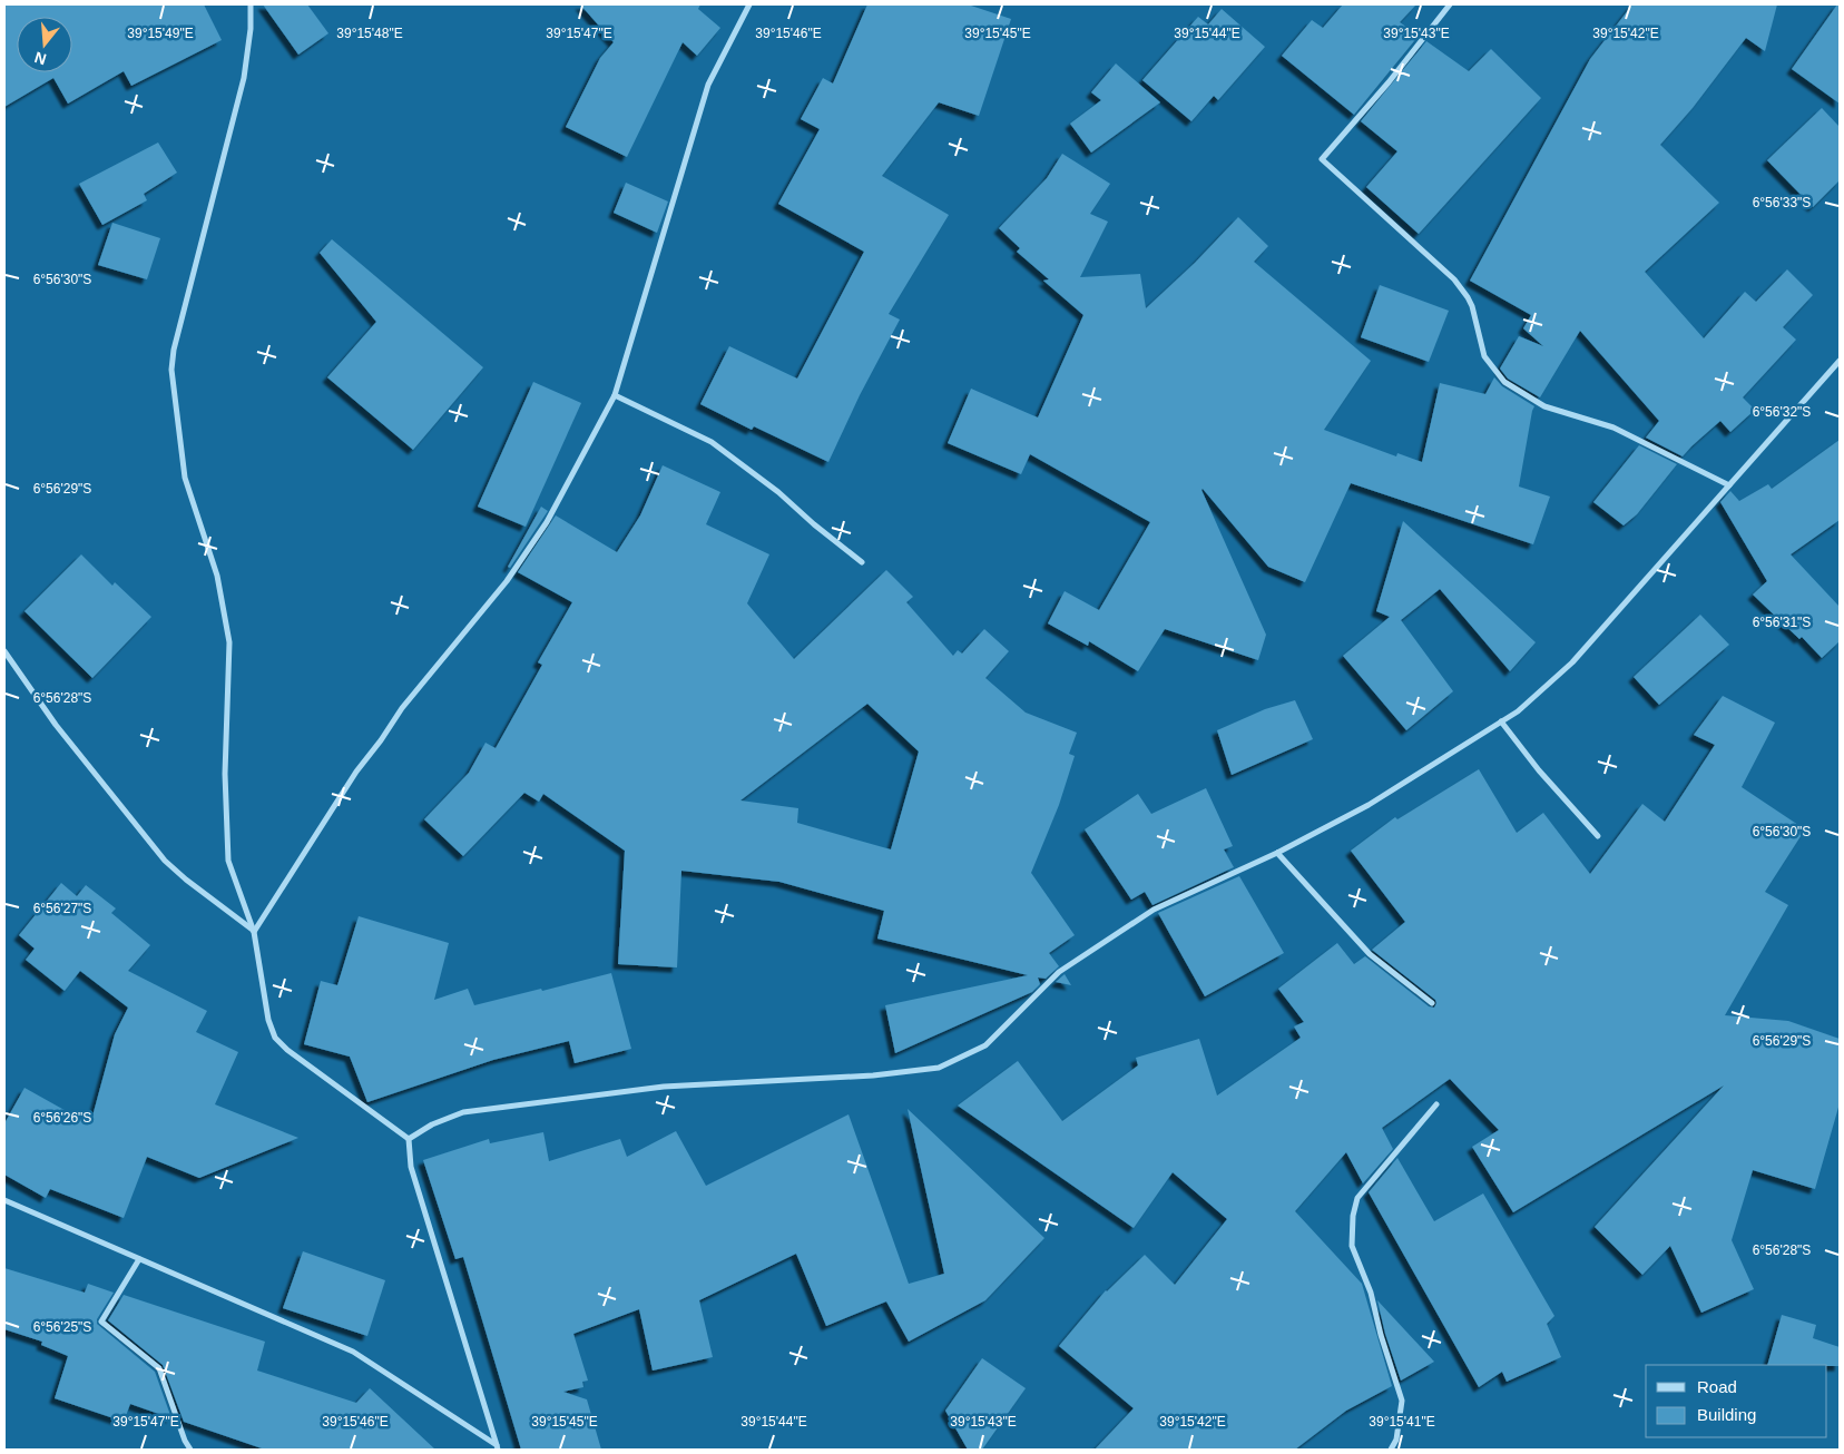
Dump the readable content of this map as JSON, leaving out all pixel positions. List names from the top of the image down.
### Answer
{
  "legend": ["Road", "Building"],
  "north": "bottom",
  "coordinates": [
    "39°15'49\"E",
    "39°15'48\"E",
    "39°15'47\"E",
    "39°15'46\"E",
    "39°15'45\"E",
    "39°15'44\"E",
    "39°15'43\"E",
    "39°15'42\"E",
    "6°56'33\"S",
    "6°56'30\"S",
    "6°56'32\"S",
    "6°56'29\"S",
    "6°56'31\"S",
    "6°56'28\"S",
    "6°56'27\"S",
    "6°56'26\"S",
    "6°56'25\"S",
    "39°15'41\"E"
  ]
}
